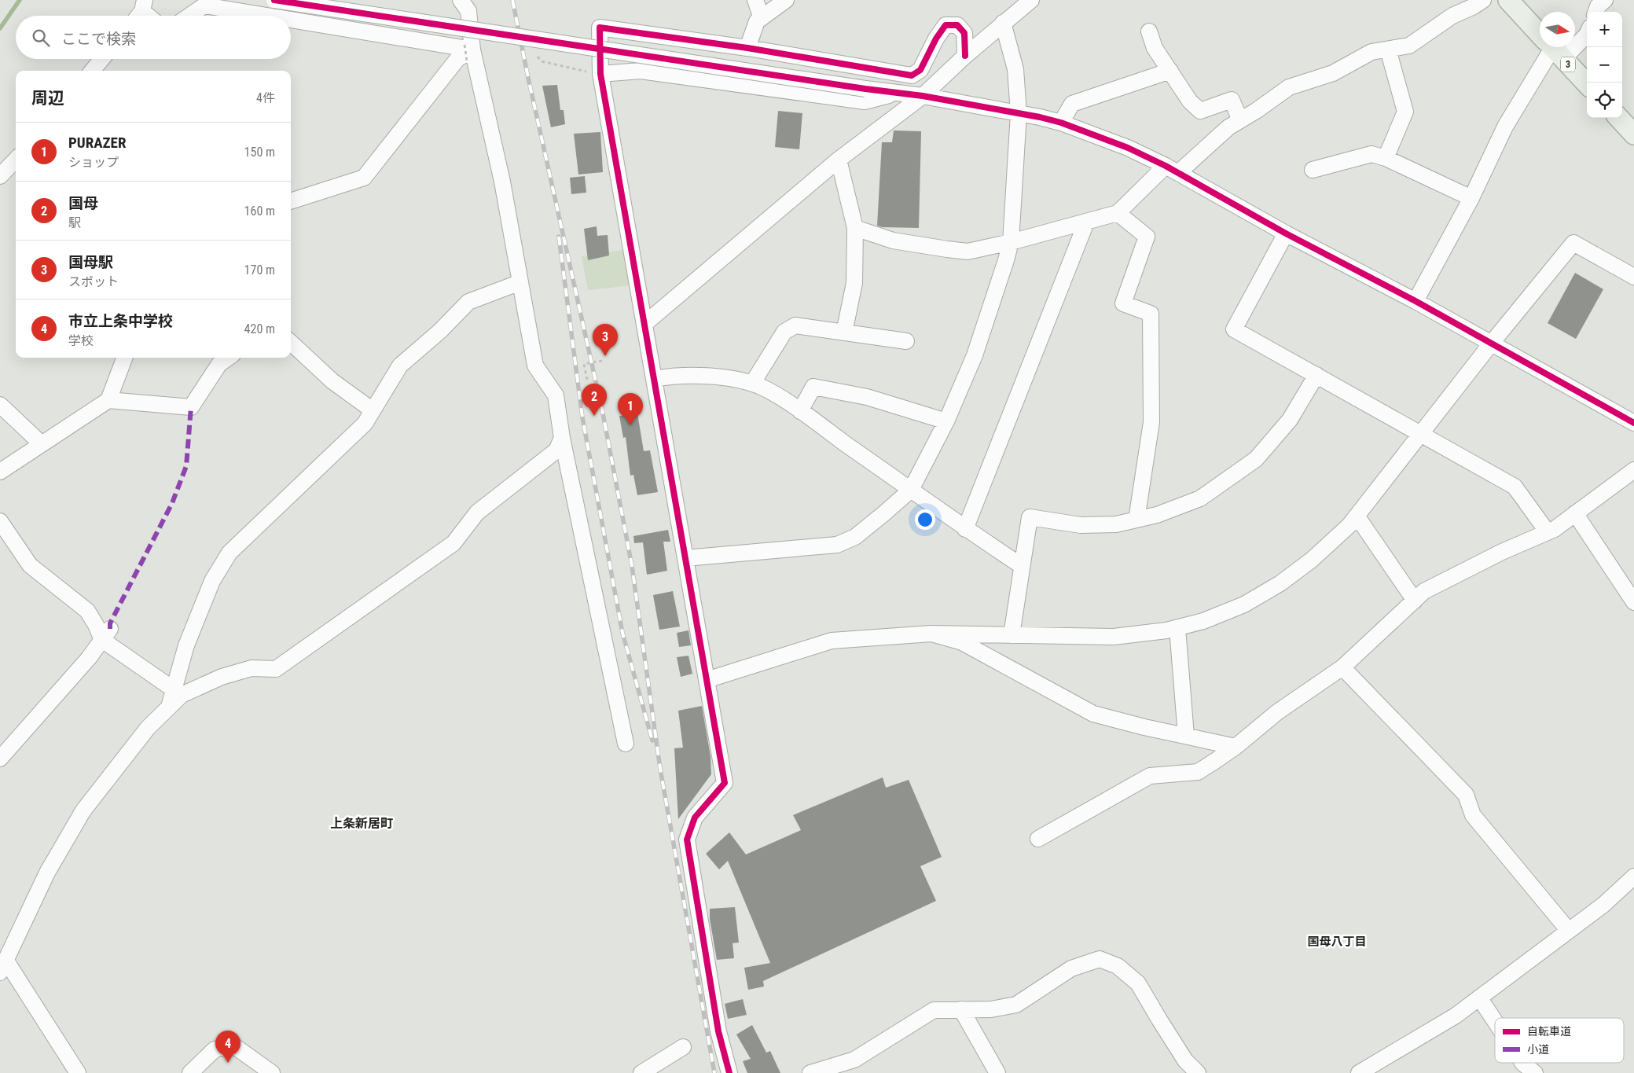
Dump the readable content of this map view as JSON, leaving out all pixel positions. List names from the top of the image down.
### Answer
{
  "streets": {
    "main road": ["3"]
  },
  "districts": ["上条新居町", "国母八丁目"],
  "legend": ["自転車道", "小道"],
  "north": "right",
  "page": {
    "map_buttons": ["+", "−"],
    "search": "ここで検索",
    "heading": ["周辺", "4件"],
    "list": [
      {
        "mark": "1",
        "name": "PURAZER",
        "note": "ショップ",
        "value": "150 m"
      },
      {
        "mark": "2",
        "name": "国母",
        "note": "駅",
        "value": "160 m"
      },
      {
        "mark": "3",
        "name": "国母駅",
        "note": "スポット",
        "value": "170 m"
      },
      {
        "mark": "4",
        "name": "市立上条中学校",
        "note": "学校",
        "value": "420 m"
      }
    ],
    "pins": [
      "3",
      "2",
      "1",
      "4"
    ]
  }
}
